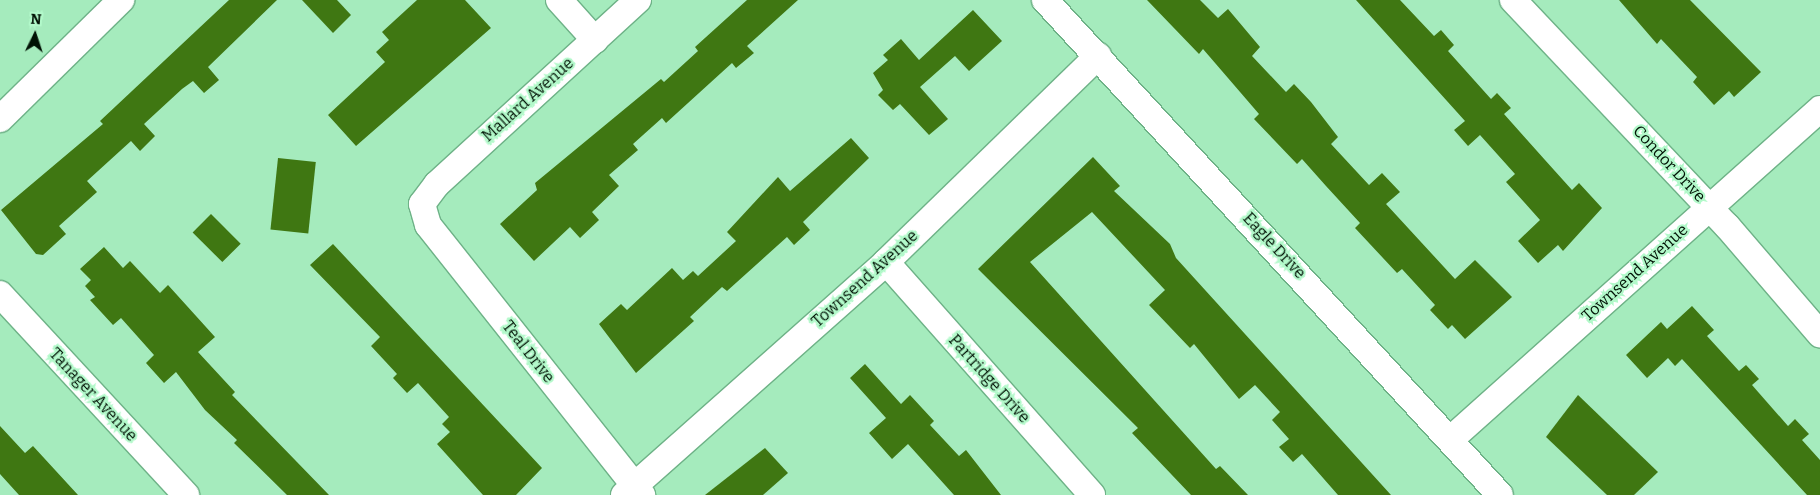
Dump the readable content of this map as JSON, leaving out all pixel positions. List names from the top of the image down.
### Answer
{
  "streets": {
    "street": [
      "Mallard Avenue",
      "Condor Drive",
      "Eagle Drive",
      "Townsend Avenue",
      "Teal Drive",
      "Partridge Drive",
      "Tanager Avenue"
    ]
  },
  "crossings": [
    ["Mallard Avenue", "Teal Drive"],
    ["Condor Drive", "Townsend Avenue"],
    ["Eagle Drive", "Townsend Avenue"],
    ["Townsend Avenue", "Teal Drive"],
    ["Townsend Avenue", "Partridge Drive"]
  ],
  "north": "top"
}
